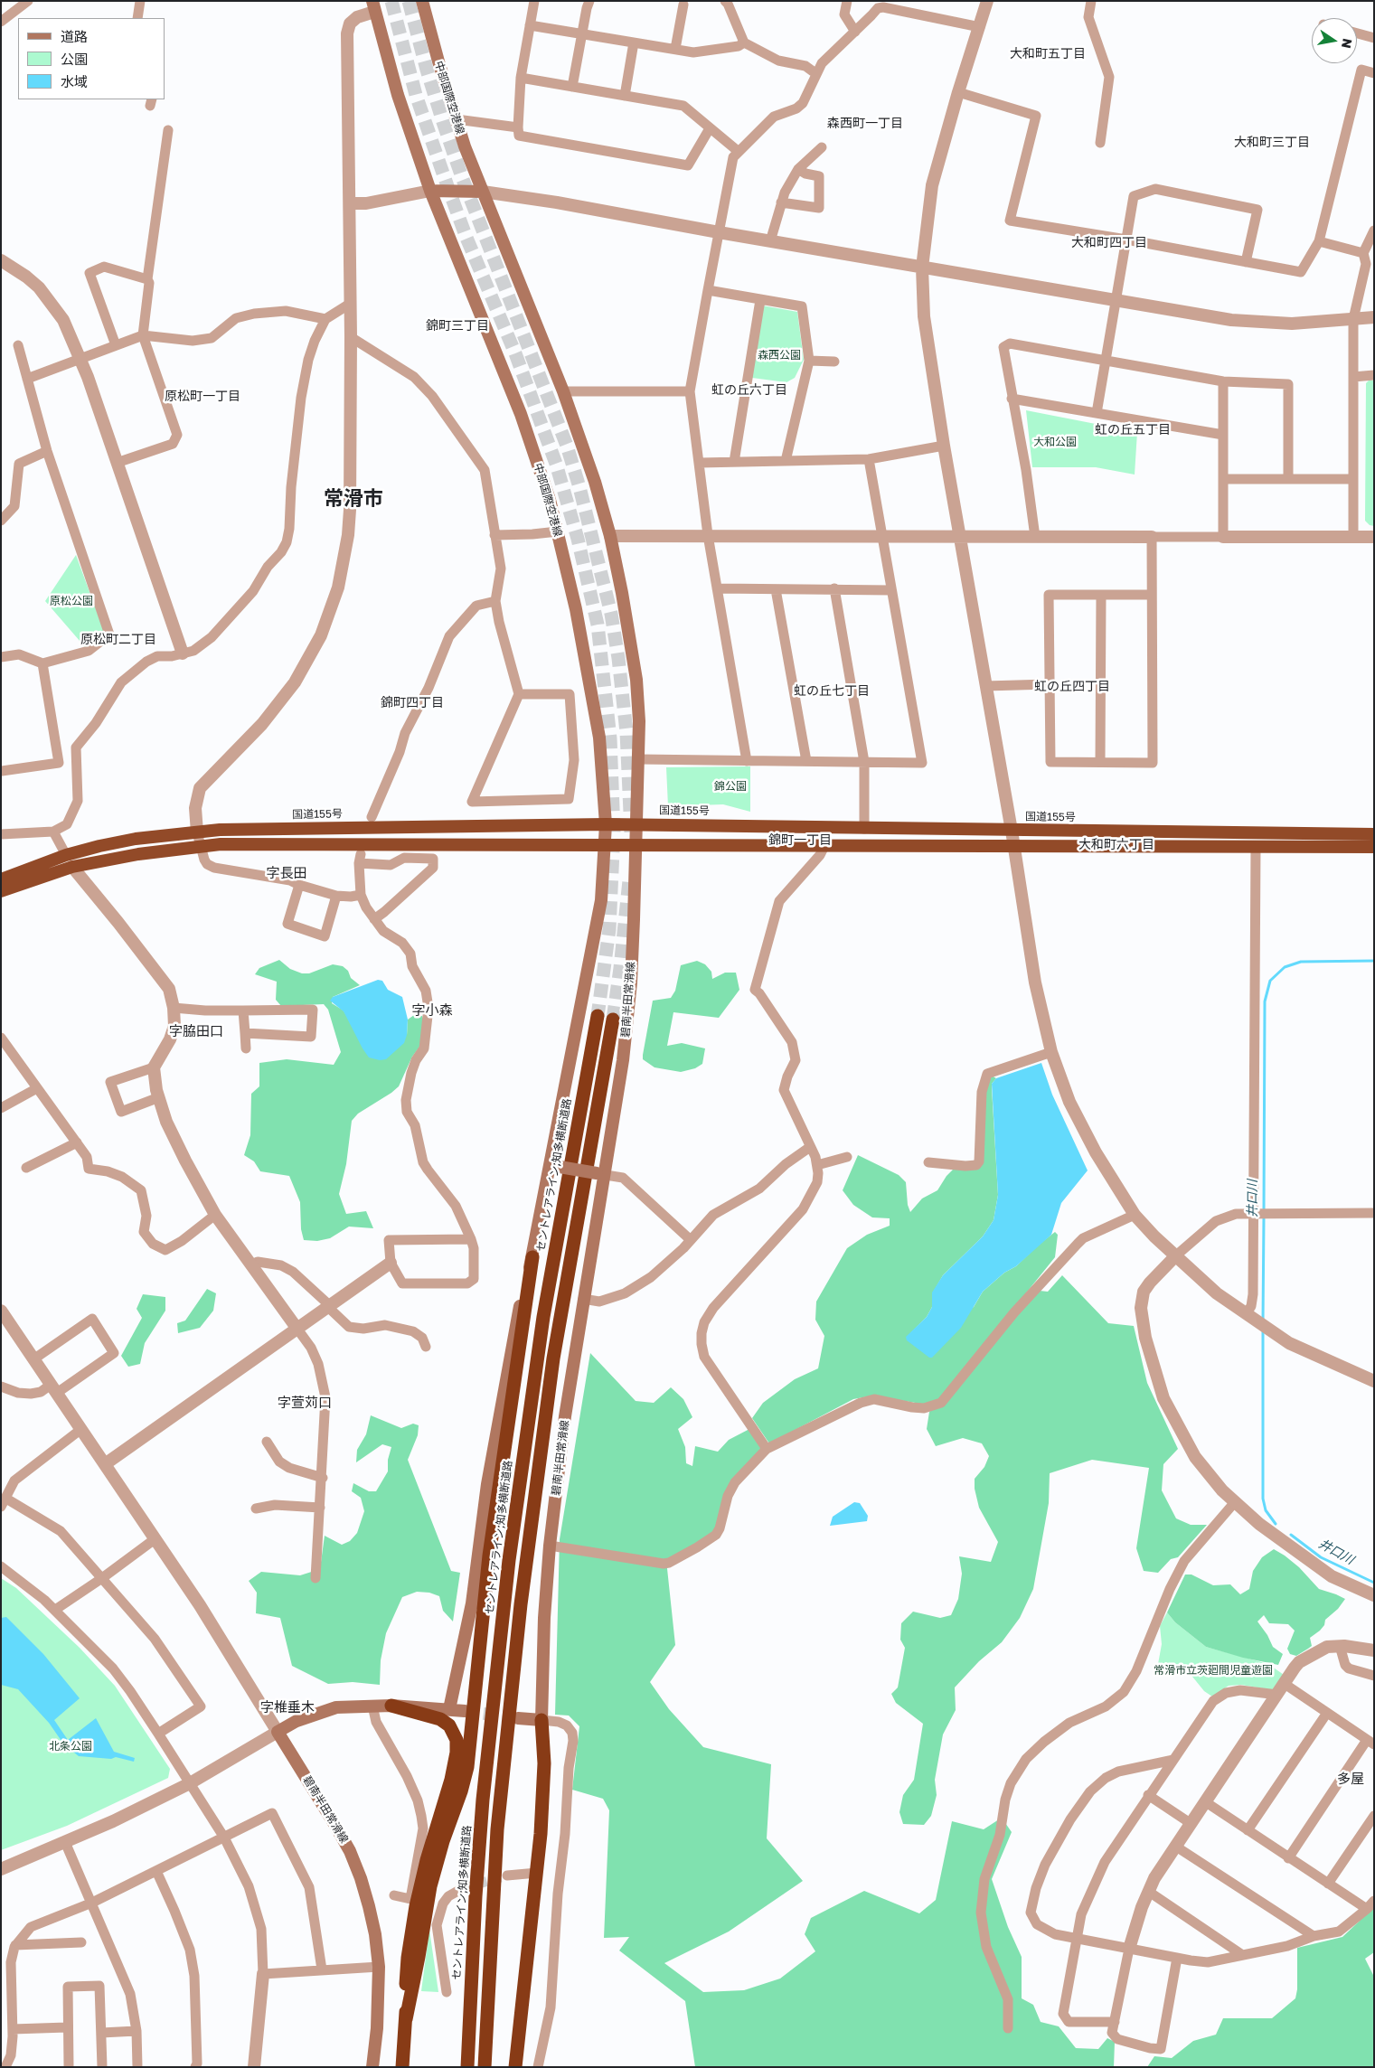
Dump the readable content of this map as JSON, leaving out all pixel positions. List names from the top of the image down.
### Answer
{
  "streets": {
    "highway": ["国道155号", "セントレアライン;知多横断道路"],
    "main road": ["中部国際空港線", "碧南半田常滑線"]
  },
  "crossings": [
    ["中部国際空港線", "国道155号"],
    ["中部国際空港線", "碧南半田常滑線"],
    ["国道155号", "碧南半田常滑線"]
  ],
  "districts": [
    "大和町五丁目",
    "森西町一丁目",
    "大和町三丁目",
    "大和町四丁目",
    "錦町三丁目",
    "虹の丘六丁目",
    "原松町一丁目",
    "虹の丘五丁目",
    "常滑市",
    "原松町二丁目",
    "虹の丘四丁目",
    "虹の丘七丁目",
    "錦町四丁目",
    "錦町一丁目",
    "大和町六丁目",
    "字長田",
    "字小森",
    "字脇田口",
    "字萱苅口",
    "字椎垂木",
    "多屋"
  ],
  "water": ["井口川"],
  "parks": [
    "森西公園",
    "大和公園",
    "原松公園",
    "錦公園",
    "常滑市立茨廻間児童遊園",
    "北条公園"
  ],
  "legend": ["道路", "公園", "水域"],
  "north": "right"
}
